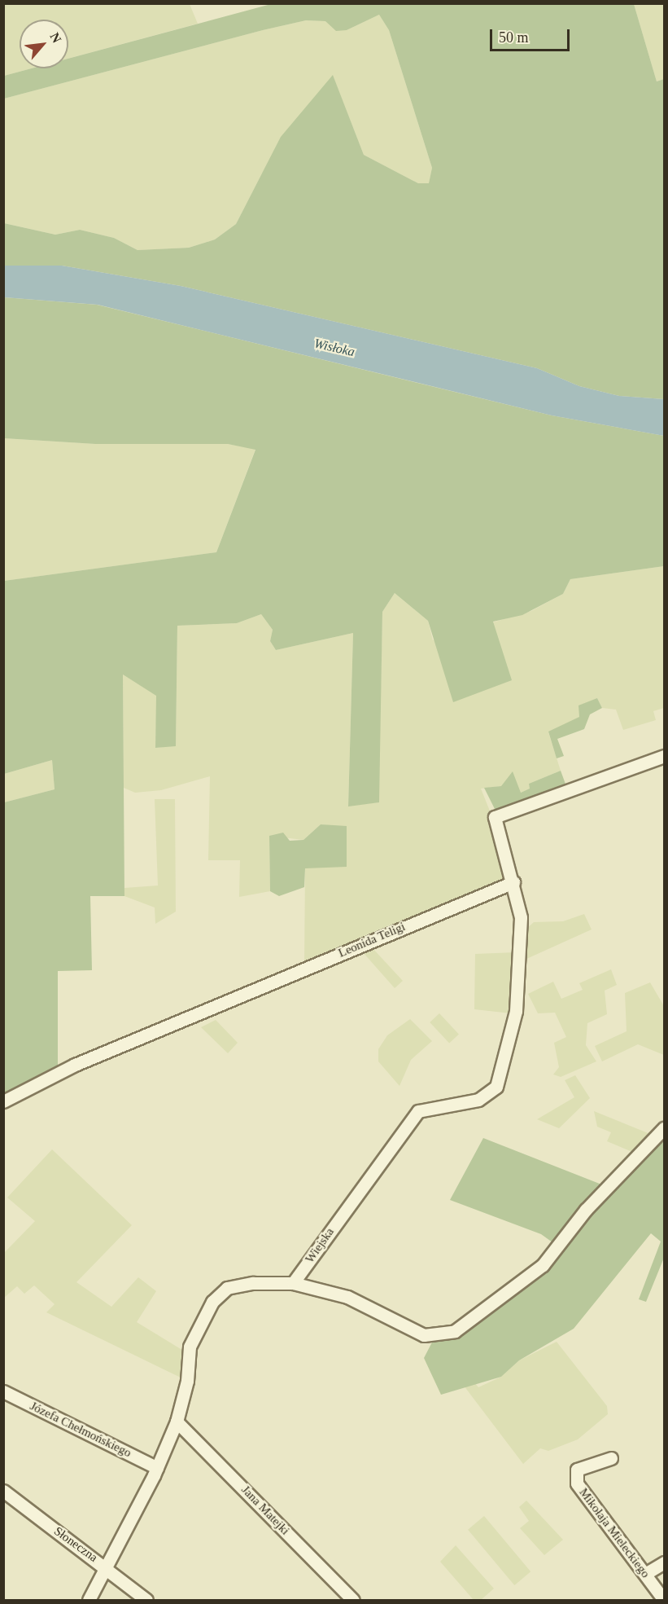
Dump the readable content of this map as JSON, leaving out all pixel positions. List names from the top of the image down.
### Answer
{
  "streets": {
    "street": [
      "Leonida Teligi",
      "Wiejska",
      "Józefa Chełmońskiego",
      "Jana Matejki",
      "Mikołaja Mieleckiego",
      "Słoneczna"
    ]
  },
  "crossings": [
    ["Leonida Teligi", "Wiejska"]
  ],
  "water": ["Wisłoka"],
  "scale_bar": "50 m",
  "north": "top right"
}
